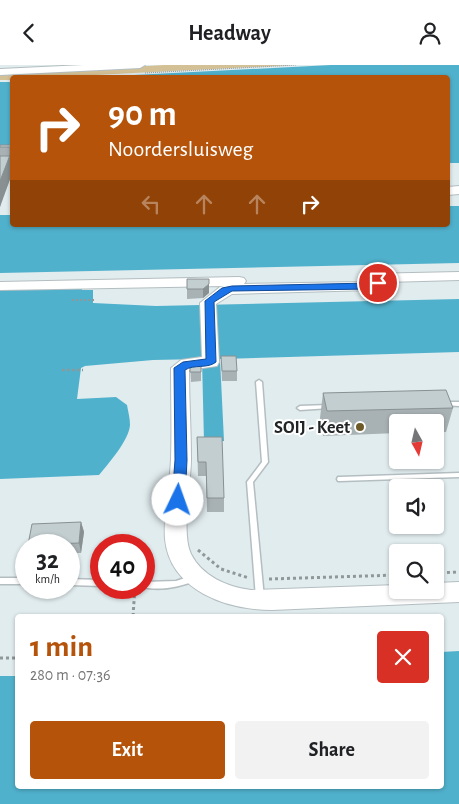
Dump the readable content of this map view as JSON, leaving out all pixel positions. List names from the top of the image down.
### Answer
{
  "places": ["SOIJ - Keet"],
  "north": "bottom",
  "page": {
    "header": "Headway",
    "turn": ["90 m", "Noordersluisweg"],
    "speed": "32 km/h",
    "limit": "40",
    "heading": ["1 min", "280 m · 07:36"],
    "buttons": ["Exit", "Share"]
  }
}
